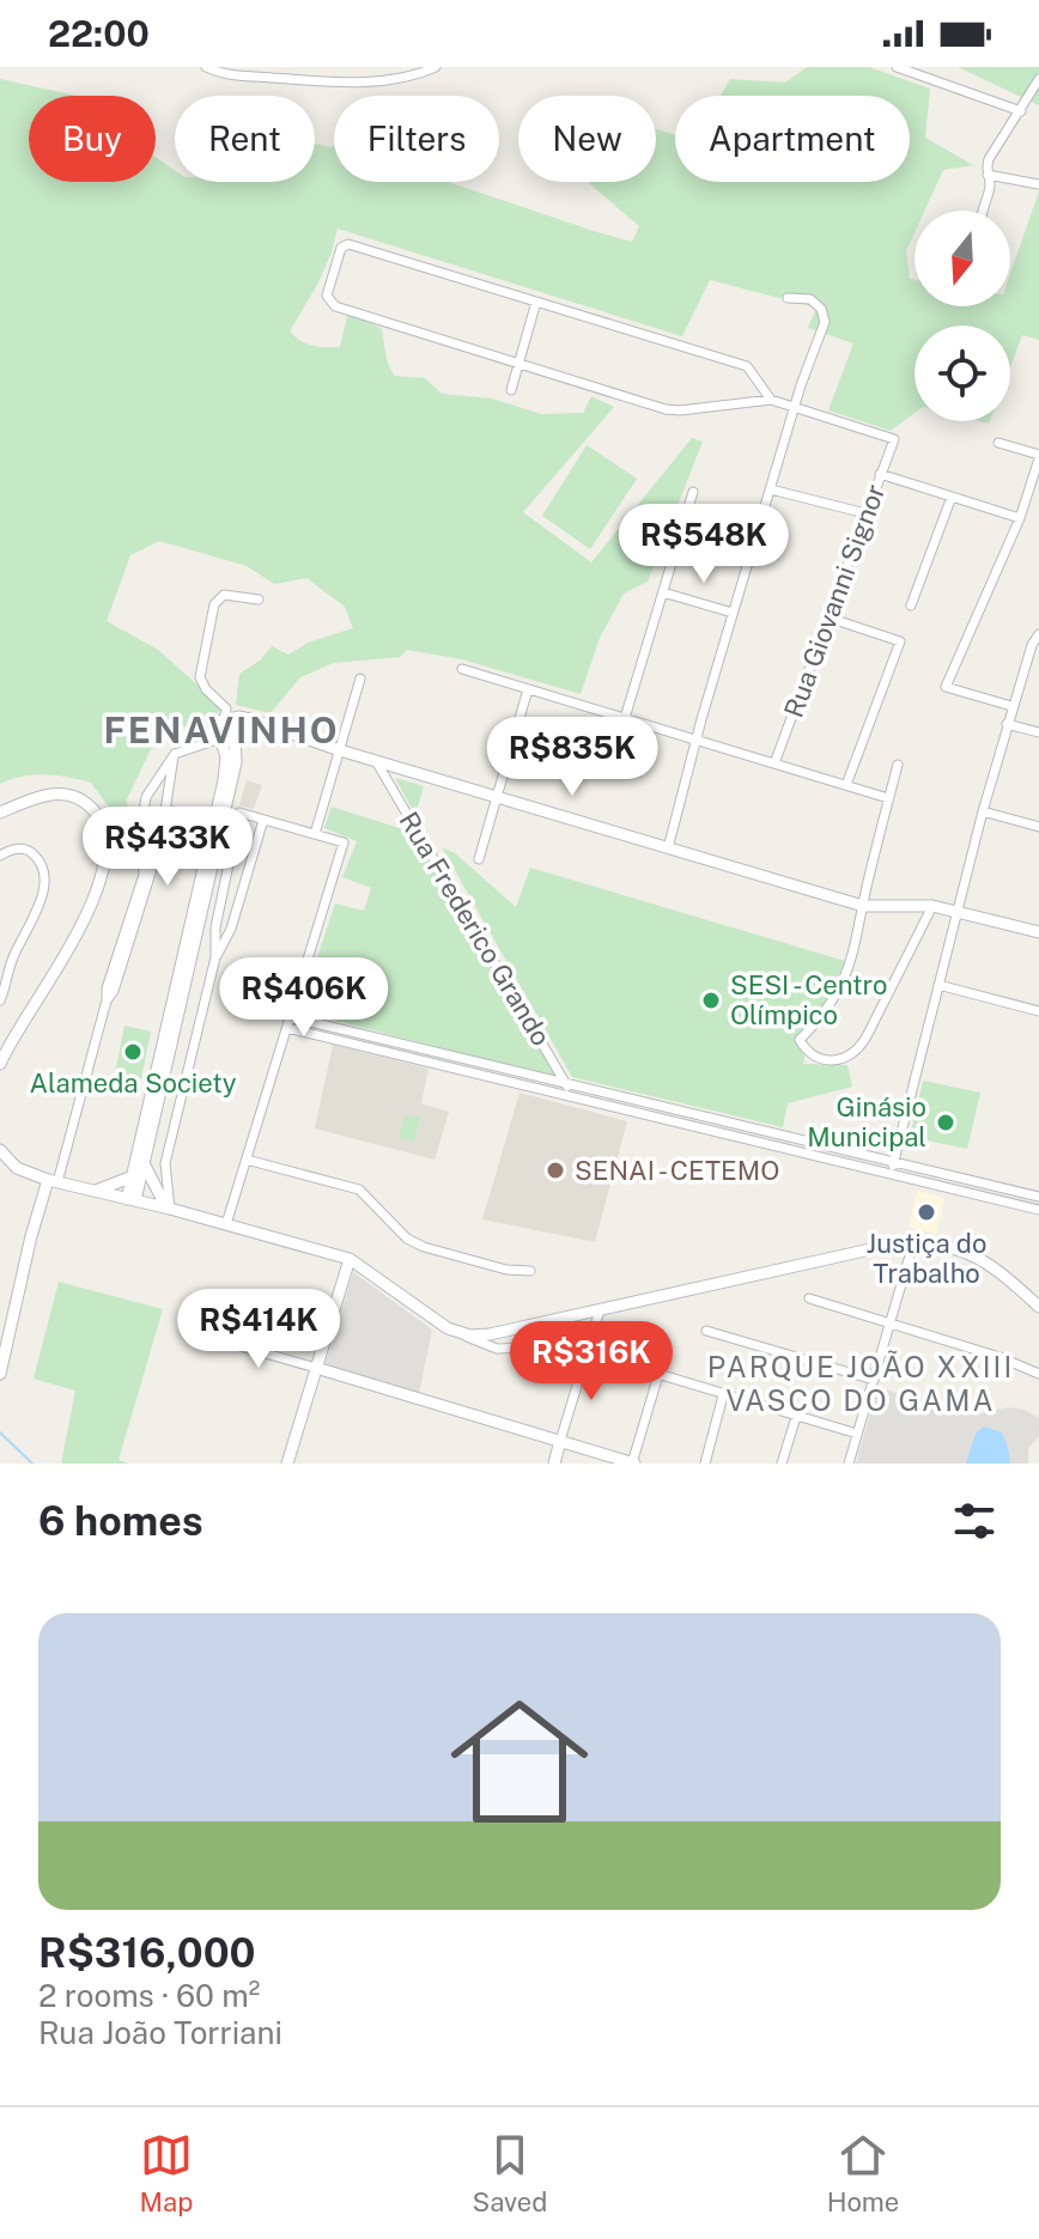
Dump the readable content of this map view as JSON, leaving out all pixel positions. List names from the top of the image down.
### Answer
{
  "streets": {
    "street": ["Rua Giovanni Signor", "Rua Frederico Grando"]
  },
  "districts": ["FENAVINHO", "PARQUE JOÃO XXIII VASCO DO GAMA"],
  "places": [
    "SESI - Centro Olímpico",
    "Alameda Society",
    "Ginásio Municipal",
    "SENAI - CETEMO",
    "Justiça do Trabalho"
  ],
  "north": "bottom",
  "page": {
    "status": "22:00",
    "chip": [
      "Buy",
      "Rent",
      "Filters",
      "New",
      "Apartment"
    ],
    "price": [
      "R$548K",
      "R$835K",
      "R$433K",
      "R$406K",
      "R$414K",
      "R$316K"
    ],
    "heading": "6 homes",
    "list": [
      {
        "name": "R$316,000",
        "note": "2 rooms · 60 m² · Rua João Torriani"
      }
    ],
    "tabs": ["Map", "Saved", "Home"]
  }
}
